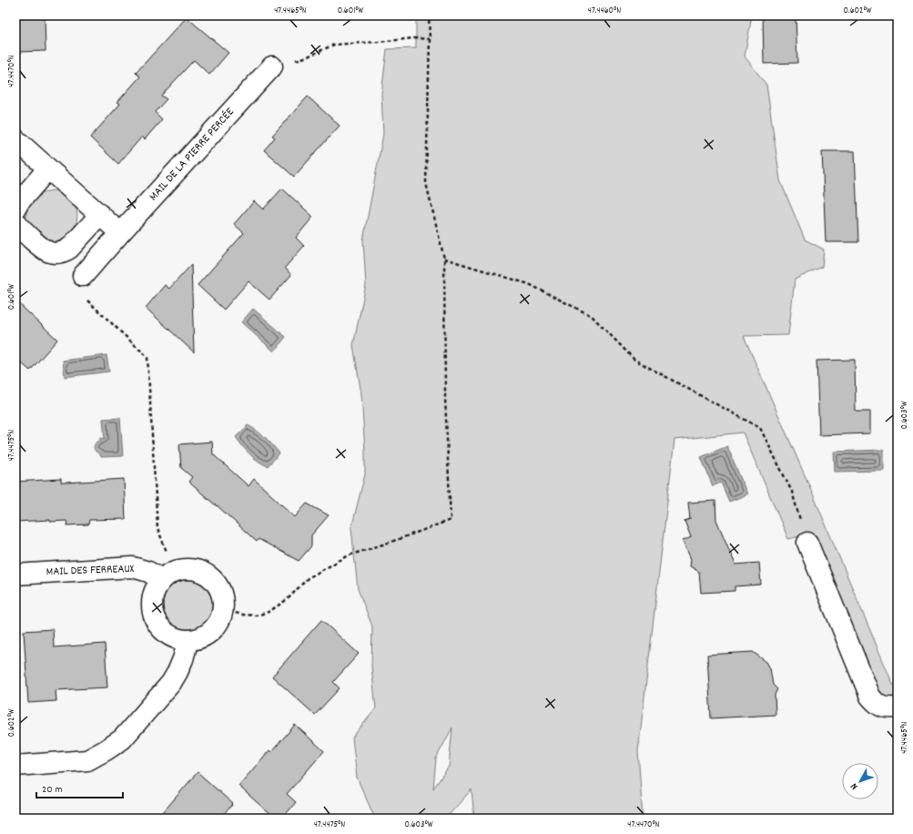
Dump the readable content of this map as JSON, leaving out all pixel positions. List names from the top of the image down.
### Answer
{
  "streets": {
    "street": ["MAIL DE LA PIERRE PERCÉE", "MAIL DES FERREAUX"]
  },
  "scale_bar": "20 m",
  "north": "bottom left",
  "coordinates": [
    "47.4465°N",
    "0.601°W",
    "47.4460°N",
    "0.602°W",
    "47.4470°N",
    "0.603°W",
    "47.4475°N"
  ]
}
